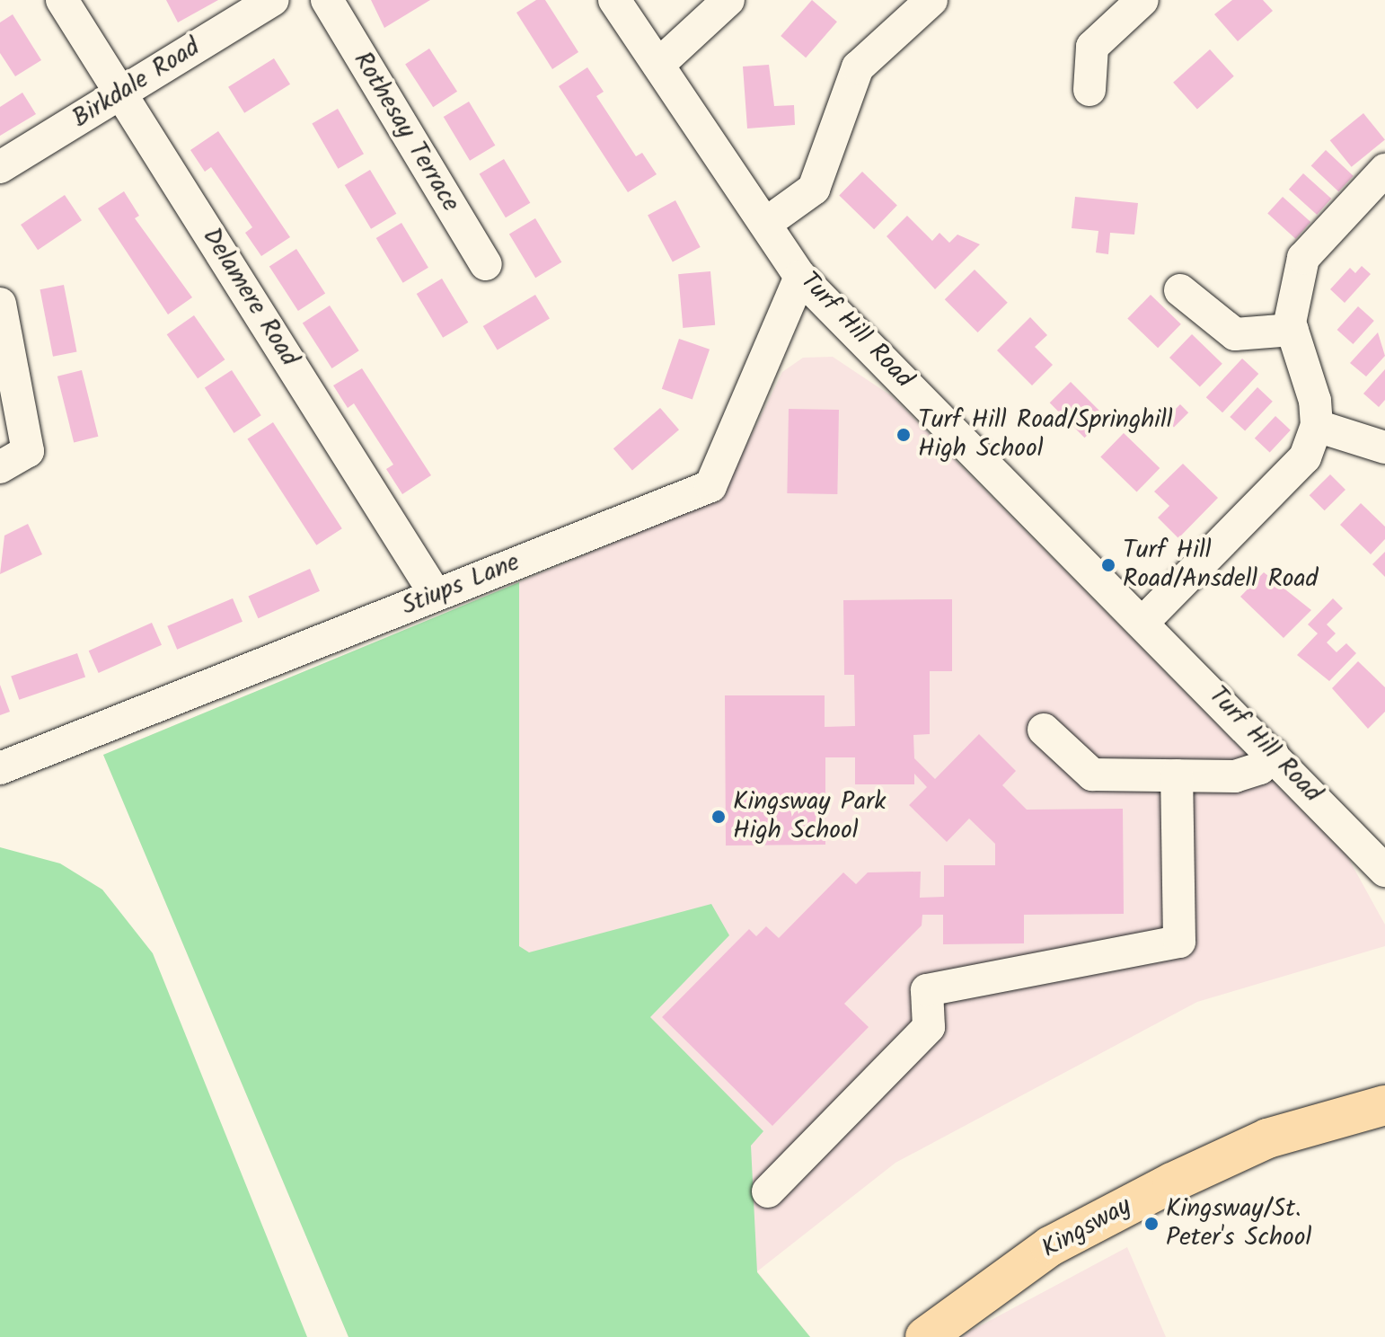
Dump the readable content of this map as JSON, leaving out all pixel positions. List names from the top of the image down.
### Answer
{
  "streets": {
    "highway": ["Kingsway"],
    "street": [
      "Birkdale Road",
      "Rothesay Terrace",
      "Delamere Road",
      "Turf Hill Road",
      "Stiups Lane"
    ]
  },
  "crossings": [
    ["Birkdale Road", "Delamere Road"],
    ["Delamere Road", "Stiups Lane"],
    ["Turf Hill Road", "Stiups Lane"]
  ],
  "places": [
    "Turf Hill Road/Springhill High School",
    "Turf Hill Road/Ansdell Road",
    "Kingsway Park High School",
    "Kingsway/St. Peter's School"
  ]
}
